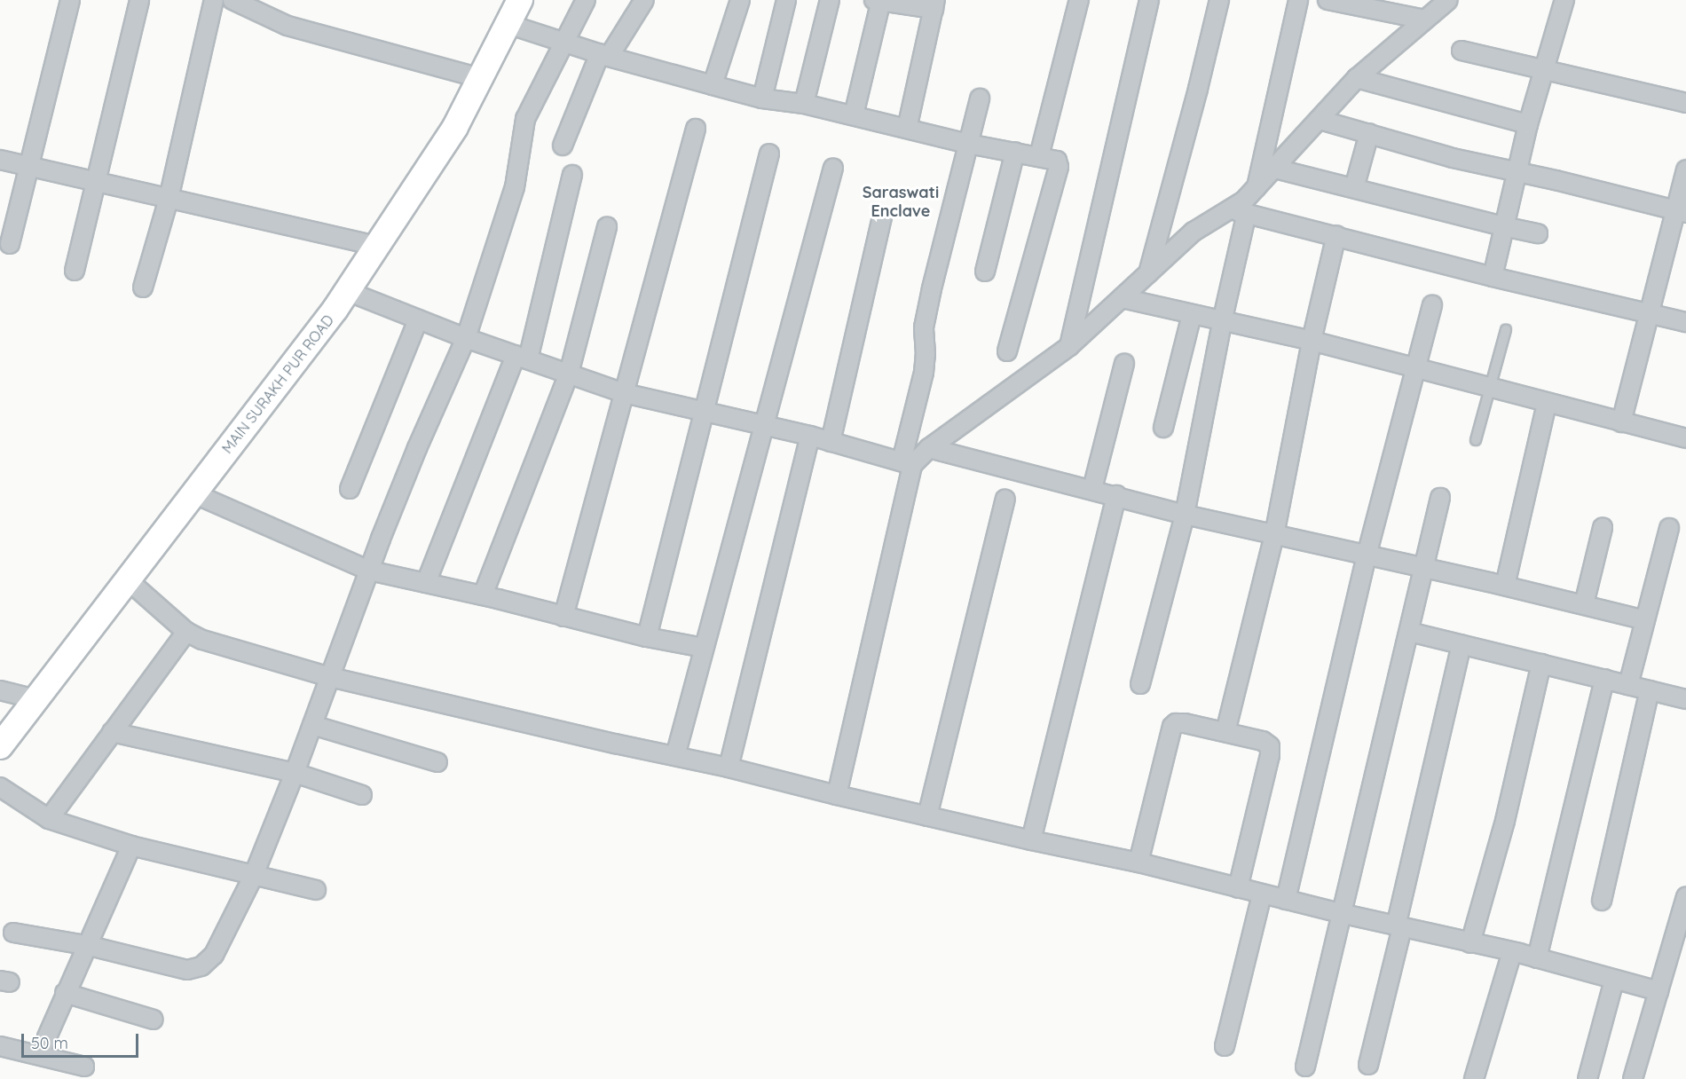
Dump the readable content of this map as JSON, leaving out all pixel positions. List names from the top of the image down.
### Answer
{
  "streets": {
    "street": ["MAIN SURAKH PUR ROAD"]
  },
  "districts": ["Saraswati Enclave"],
  "scale_bar": "50 m"
}
